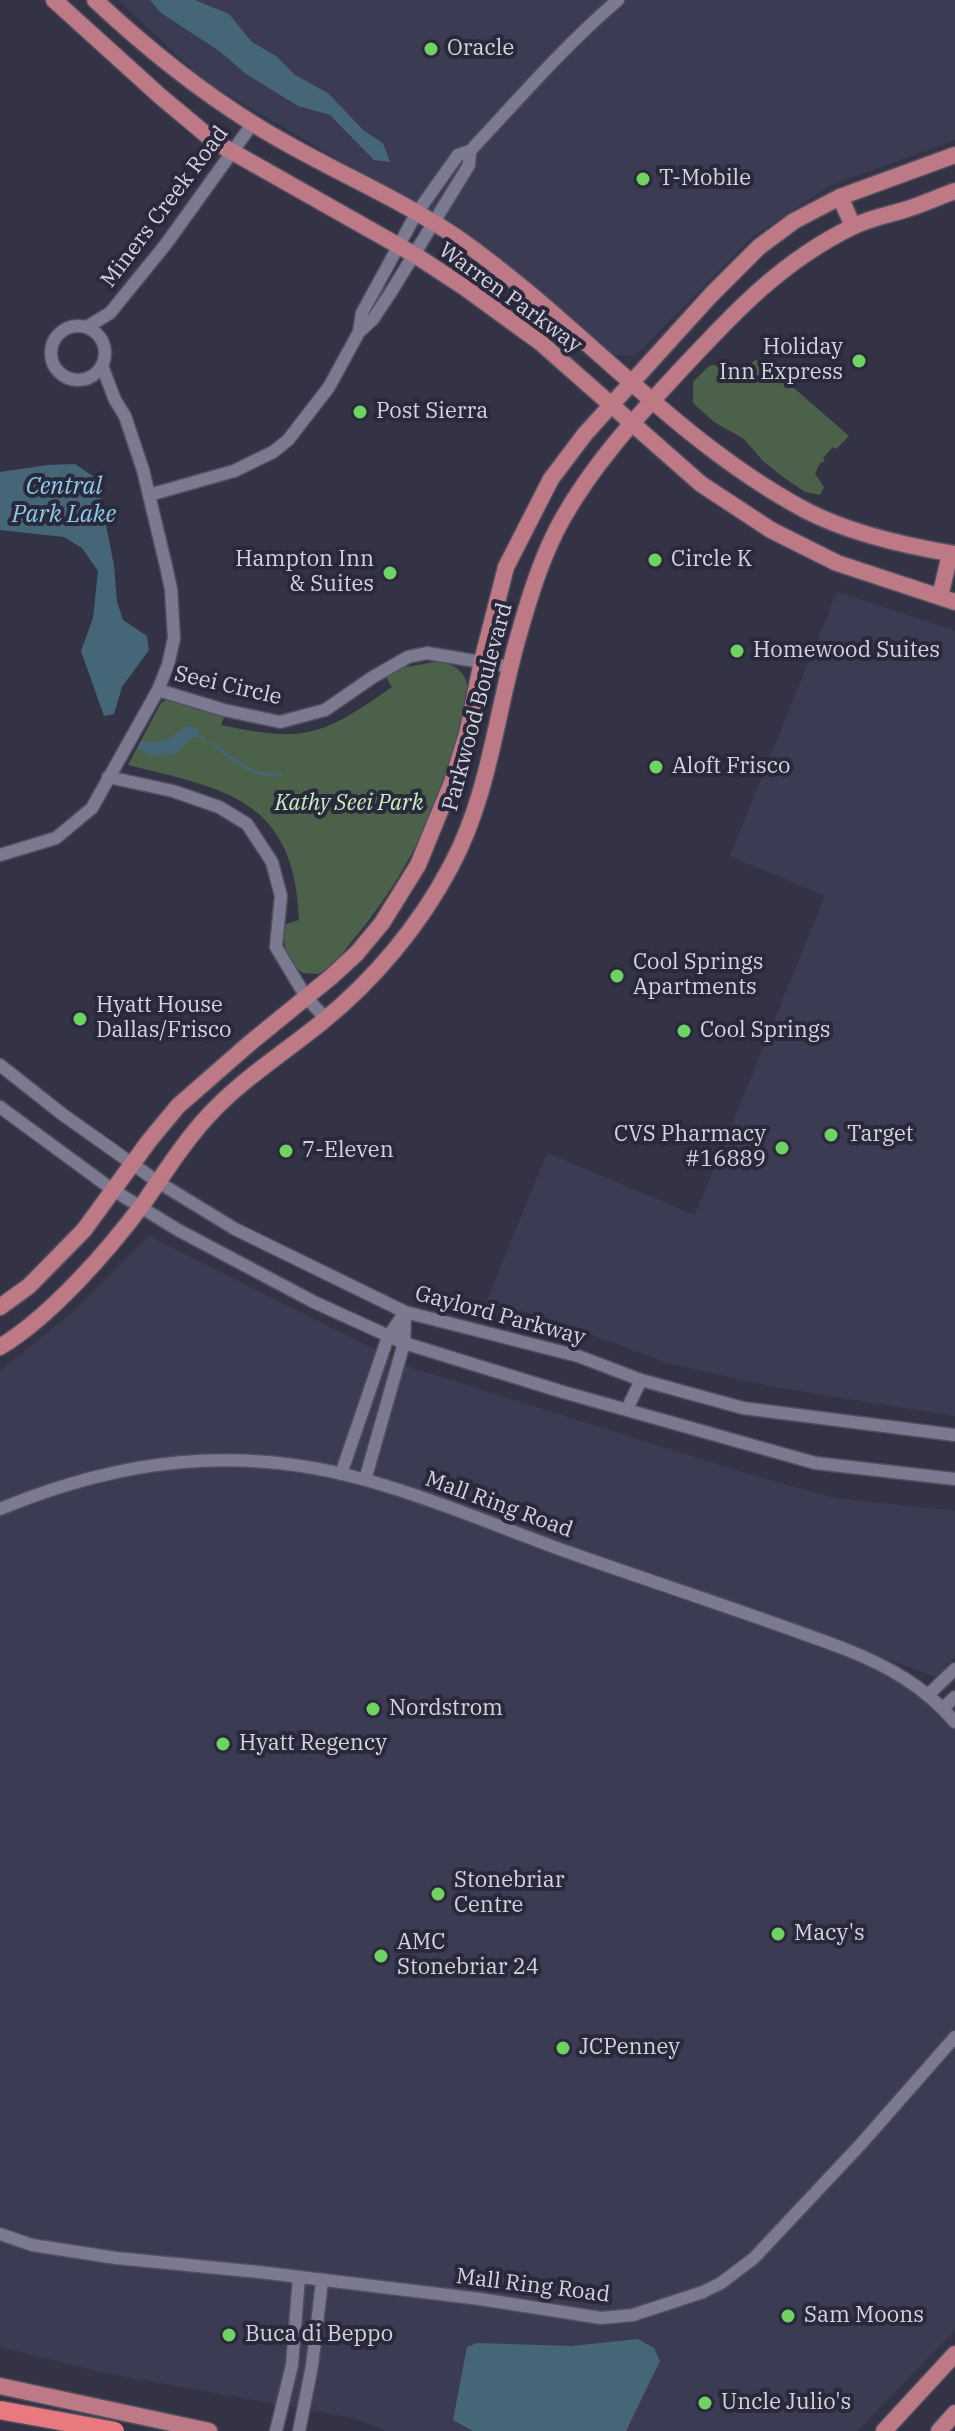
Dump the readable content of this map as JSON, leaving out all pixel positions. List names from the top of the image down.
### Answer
{
  "streets": {
    "main road": ["Warren Parkway", "Parkwood Boulevard"],
    "street": [
      "Miners Creek Road",
      "Seei Circle",
      "Gaylord Parkway",
      "Mall Ring Road"
    ]
  },
  "crossings": [
    ["Miners Creek Road", "Warren Parkway"],
    ["Warren Parkway", "Parkwood Boulevard"],
    ["Seei Circle", "Parkwood Boulevard"],
    ["Parkwood Boulevard", "Gaylord Parkway"]
  ],
  "water": ["Central Park Lake"],
  "parks": ["Kathy Seei Park"],
  "places": [
    "Oracle",
    "T-Mobile",
    "Holiday Inn Express",
    "Post Sierra",
    "Circle K",
    "Hampton Inn & Suites",
    "Homewood Suites",
    "Aloft Frisco",
    "Cool Springs Apartments",
    "Hyatt House Dallas/Frisco",
    "Cool Springs",
    "Target",
    "CVS Pharmacy #16889",
    "7-Eleven",
    "Nordstrom",
    "Hyatt Regency",
    "Stonebriar Centre",
    "Macy's",
    "AMC Stonebriar 24",
    "JCPenney",
    "Sam Moons",
    "Buca di Beppo",
    "Uncle Julio's"
  ]
}
